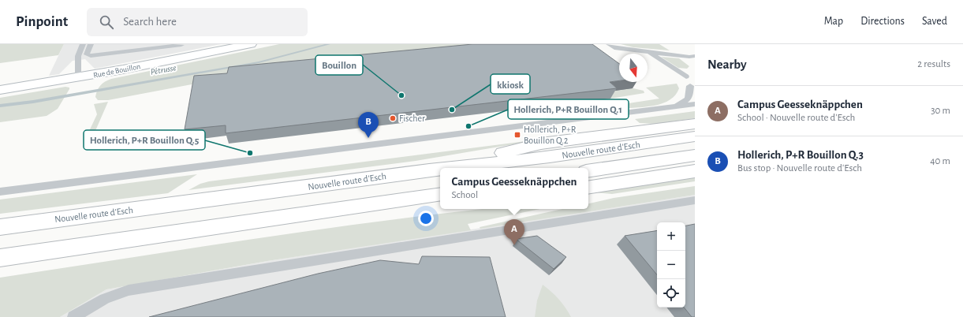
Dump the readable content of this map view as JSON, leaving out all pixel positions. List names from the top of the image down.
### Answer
{
  "streets": {
    "main road": ["Rue de Bouillon", "Nouvelle route d'Esch"]
  },
  "water": ["Pétrusse"],
  "places": {
    "other": [
      "Bouillon",
      "kkiosk",
      "Fischer",
      "Hollerich, P+R Bouillon Q.1",
      "Hollerich, P+R Bouillon Q.5"
    ],
    "transit": ["Hollerich, P+R Bouillon Q.2"]
  },
  "north": "bottom",
  "page": {
    "header": "Pinpoint",
    "search": "Search here",
    "nav": ["Map", "Directions", "Saved"],
    "heading": ["Nearby", "2 results"],
    "list": [
      {
        "mark": "A",
        "name": "Campus Geesseknäppchen",
        "note": "School · Nouvelle route d'Esch",
        "value": "30 m"
      },
      {
        "mark": "B",
        "name": "Hollerich, P+R Bouillon Q.3",
        "note": "Bus stop · Nouvelle route d'Esch",
        "value": "40 m"
      }
    ],
    "pins": ["B", "A"],
    "popup": ["Campus Geesseknäppchen", "School"],
    "map_buttons": ["+", "−"]
  }
}
